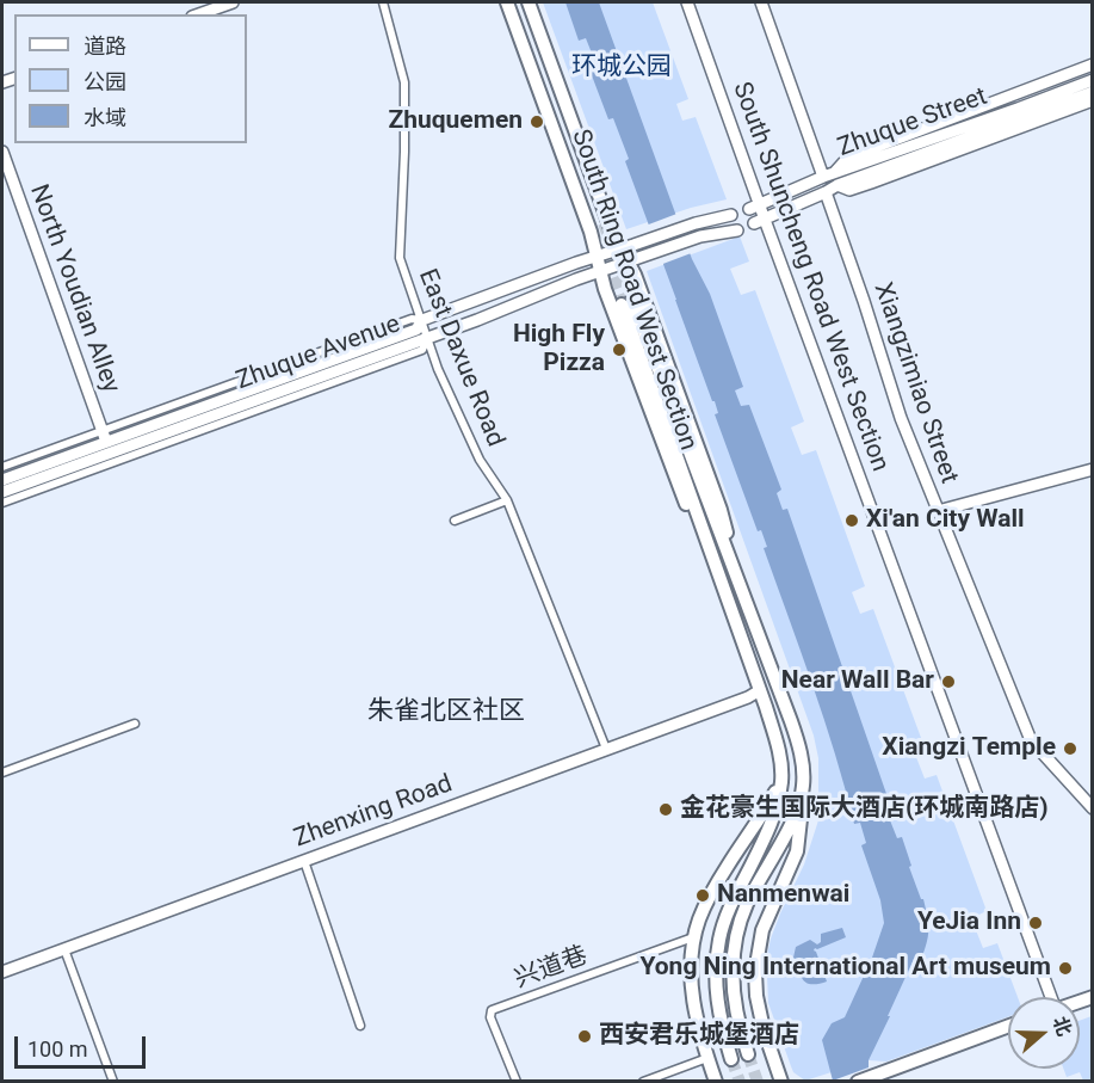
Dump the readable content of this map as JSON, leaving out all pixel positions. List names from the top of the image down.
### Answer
{
  "streets": {
    "main road": ["South Ring Road West Section"],
    "street": [
      "Zhuque Street",
      "South Shuncheng Road West Section",
      "North Youdian Alley",
      "Zhuque Avenue",
      "East Daxue Road",
      "Xiangzimiao Street",
      "Zhenxing Road",
      "兴道巷"
    ]
  },
  "crossings": [
    ["Zhuque Street", "South Shuncheng Road West Section"],
    ["Zhuque Street", "Xiangzimiao Street"],
    ["North Youdian Alley", "Zhuque Avenue"],
    ["South Ring Road West Section", "Zhuque Avenue"],
    ["South Ring Road West Section", "Zhenxing Road"],
    ["Zhuque Avenue", "East Daxue Road"],
    ["East Daxue Road", "Zhenxing Road"]
  ],
  "districts": ["朱雀北区社区"],
  "parks": ["环城公园"],
  "places": [
    "Zhuquemen",
    "High Fly Pizza",
    "Xi'an City Wall",
    "Near Wall Bar",
    "Xiangzi Temple",
    "金花豪生国际大酒店(环城南路店)",
    "Nanmenwai",
    "YeJia Inn",
    "Yong Ning International Art museum",
    "西安君乐城堡酒店"
  ],
  "legend": ["道路", "公园", "水域"],
  "scale_bar": "100 m",
  "north": "right"
}
